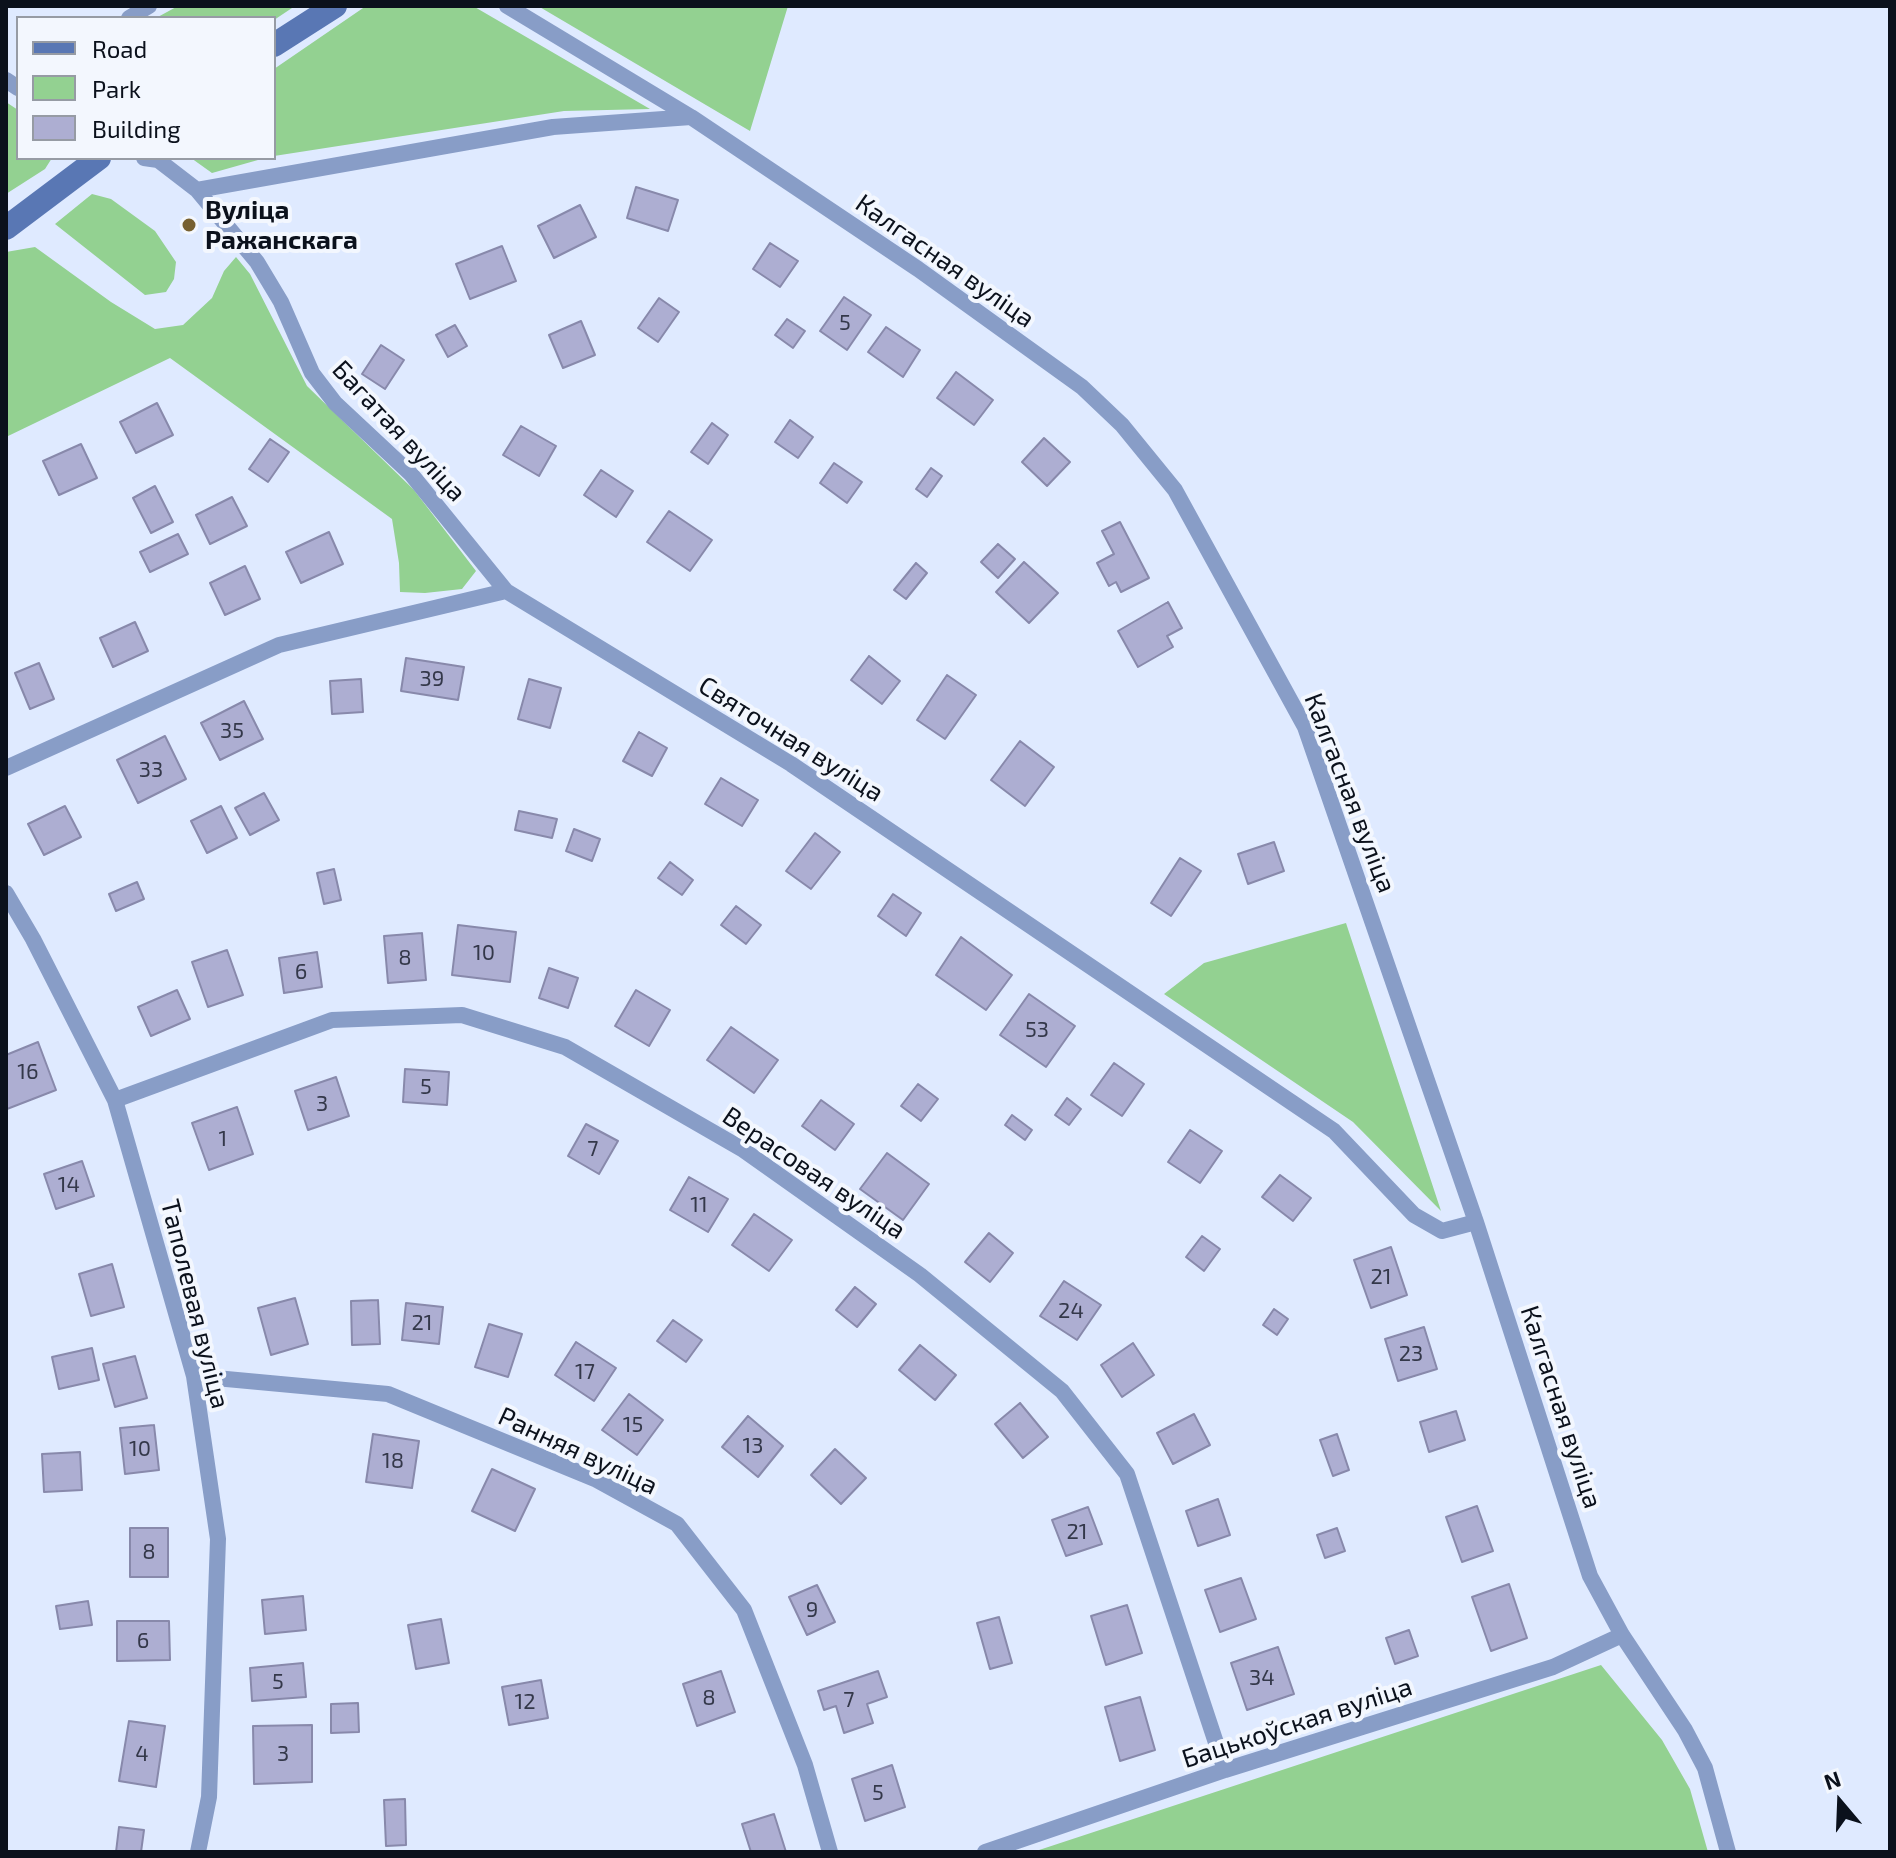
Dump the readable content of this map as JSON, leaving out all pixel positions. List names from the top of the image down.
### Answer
{
  "streets": {
    "street": [
      "Калгасная вуліца",
      "Багатая вуліца",
      "Святочная вуліца",
      "Верасовая вуліца",
      "Таполевая вуліца",
      "Ранняя вуліца",
      "Бацькоўская вуліца"
    ]
  },
  "crossings": [
    ["Калгасная вуліца", "Святочная вуліца"],
    ["Калгасная вуліца", "Бацькоўская вуліца"],
    ["Багатая вуліца", "Святочная вуліца"],
    ["Верасовая вуліца", "Таполевая вуліца"],
    ["Верасовая вуліца", "Бацькоўская вуліца"],
    ["Таполевая вуліца", "Ранняя вуліца"]
  ],
  "places": ["Вуліца Ражанскага"],
  "house_numbers": [
    "5",
    "39",
    "35",
    "33",
    "10",
    "8",
    "6",
    "53",
    "16",
    "5",
    "3",
    "1",
    "7",
    "14",
    "11",
    "21",
    "24",
    "21",
    "23",
    "17",
    "15",
    "13",
    "10",
    "18",
    "21",
    "8",
    "9",
    "6",
    "34",
    "5",
    "8",
    "7",
    "12",
    "4",
    "3",
    "5"
  ],
  "legend": ["Road", "Park", "Building"],
  "north": "top"
}
